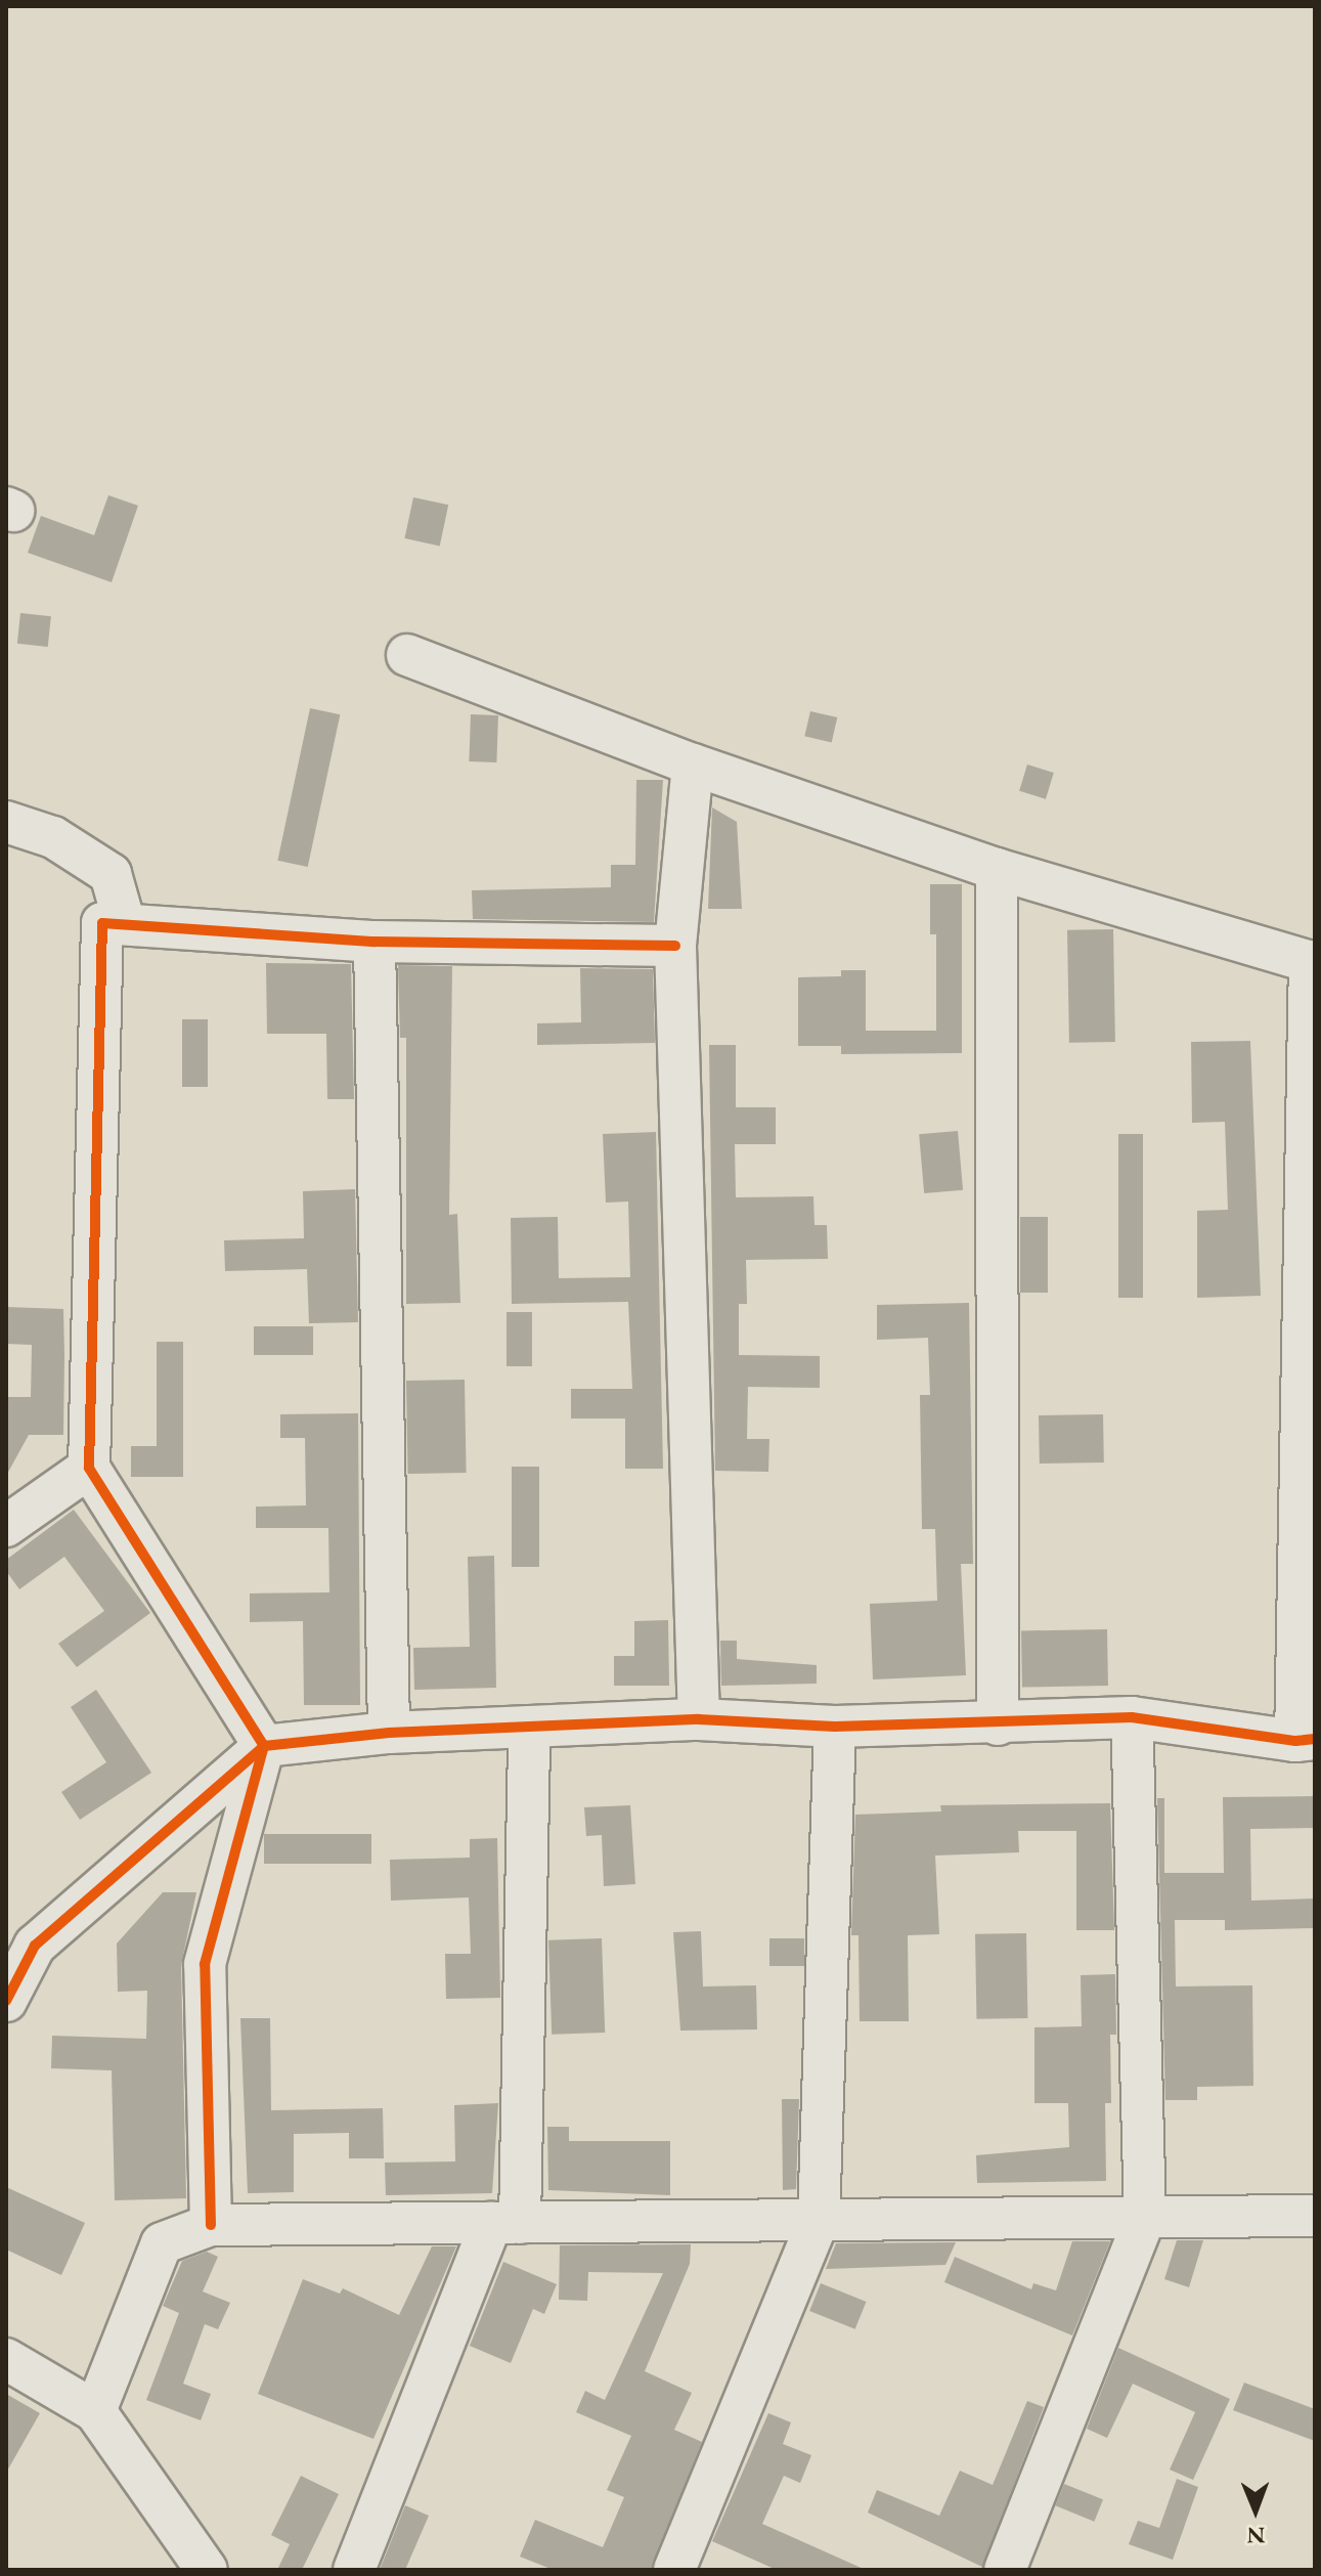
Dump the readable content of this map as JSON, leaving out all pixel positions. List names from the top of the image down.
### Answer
{
  "north": "bottom"
}
